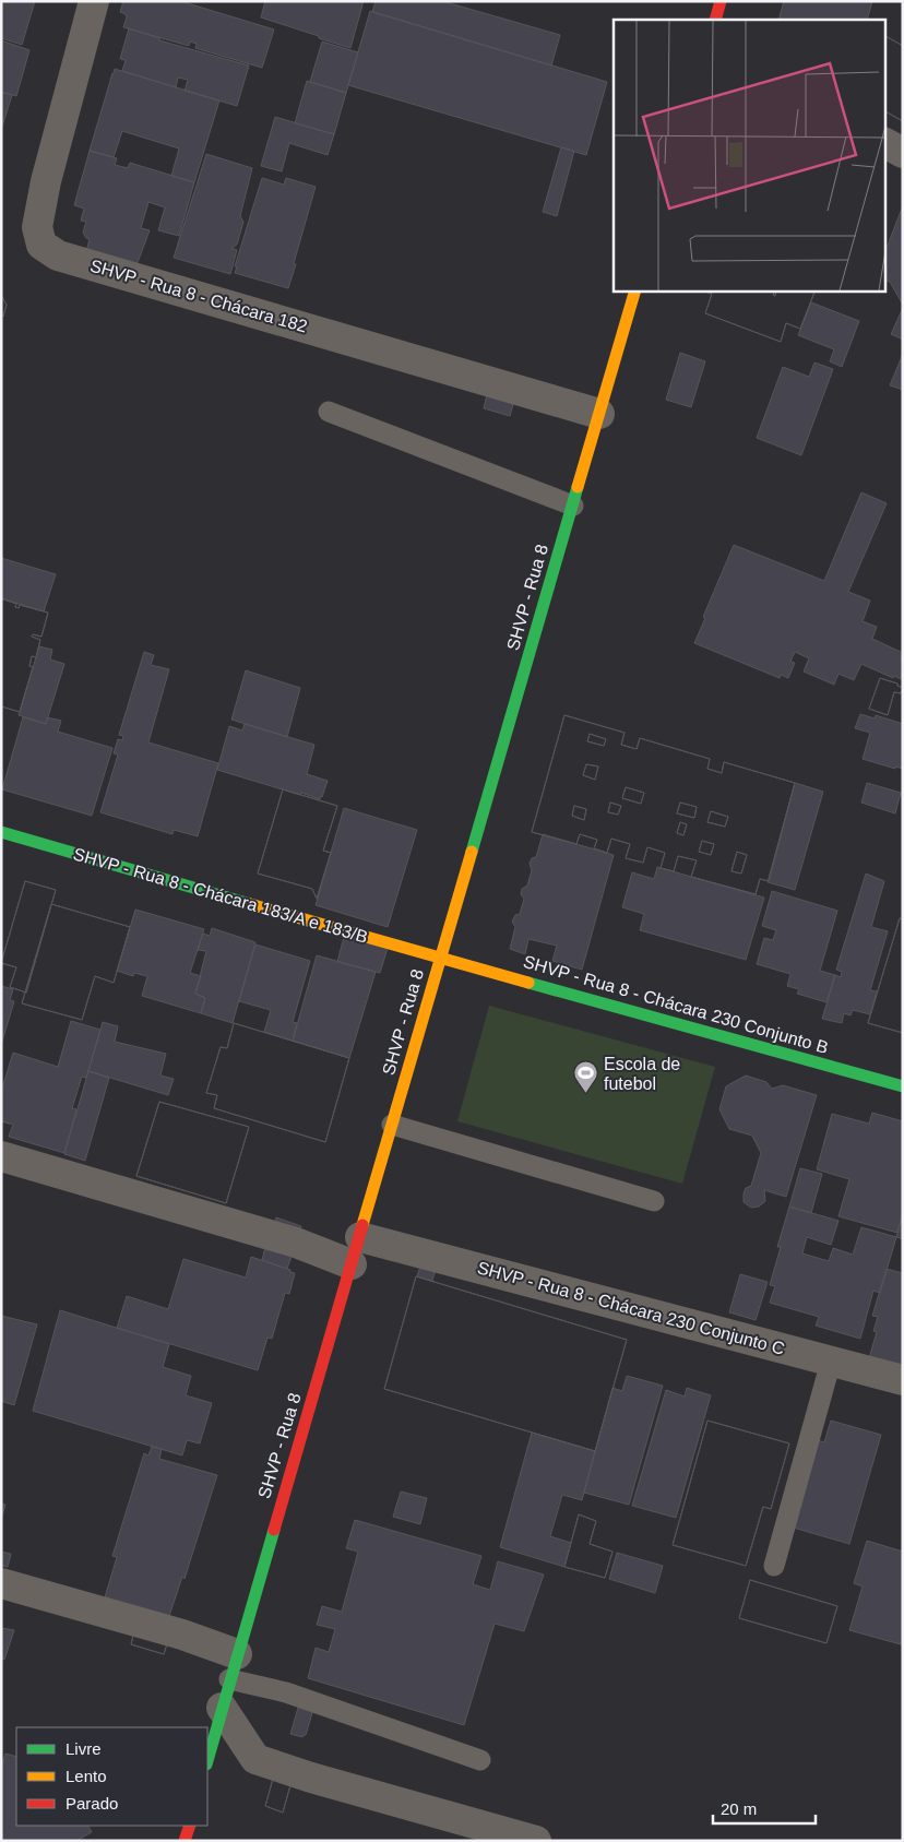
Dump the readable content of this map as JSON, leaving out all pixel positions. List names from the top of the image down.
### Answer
{
  "streets": {
    "street": [
      "SHVP - Rua 8 - Chácara 182",
      "SHVP - Rua 8",
      "SHVP - Rua 8 - Chácara 183/A e 183/B",
      "SHVP - Rua 8 - Chácara 230 Conjunto B",
      "SHVP - Rua 8 - Chácara 230 Conjunto C"
    ]
  },
  "crossings": [
    ["SHVP - Rua 8 - Chácara 182", "SHVP - Rua 8"],
    ["SHVP - Rua 8", "SHVP - Rua 8 - Chácara 183/A e 183/B"],
    ["SHVP - Rua 8", "SHVP - Rua 8 - Chácara 230 Conjunto B"],
    ["SHVP - Rua 8", "SHVP - Rua 8 - Chácara 230 Conjunto C"],
    ["SHVP - Rua 8 - Chácara 183/A e 183/B", "SHVP - Rua 8 - Chácara 230 Conjunto B"]
  ],
  "places": {
    "sports": ["Escola de futebol"]
  },
  "legend": ["Livre", "Lento", "Parado"],
  "scale_bar": "20 m"
}
